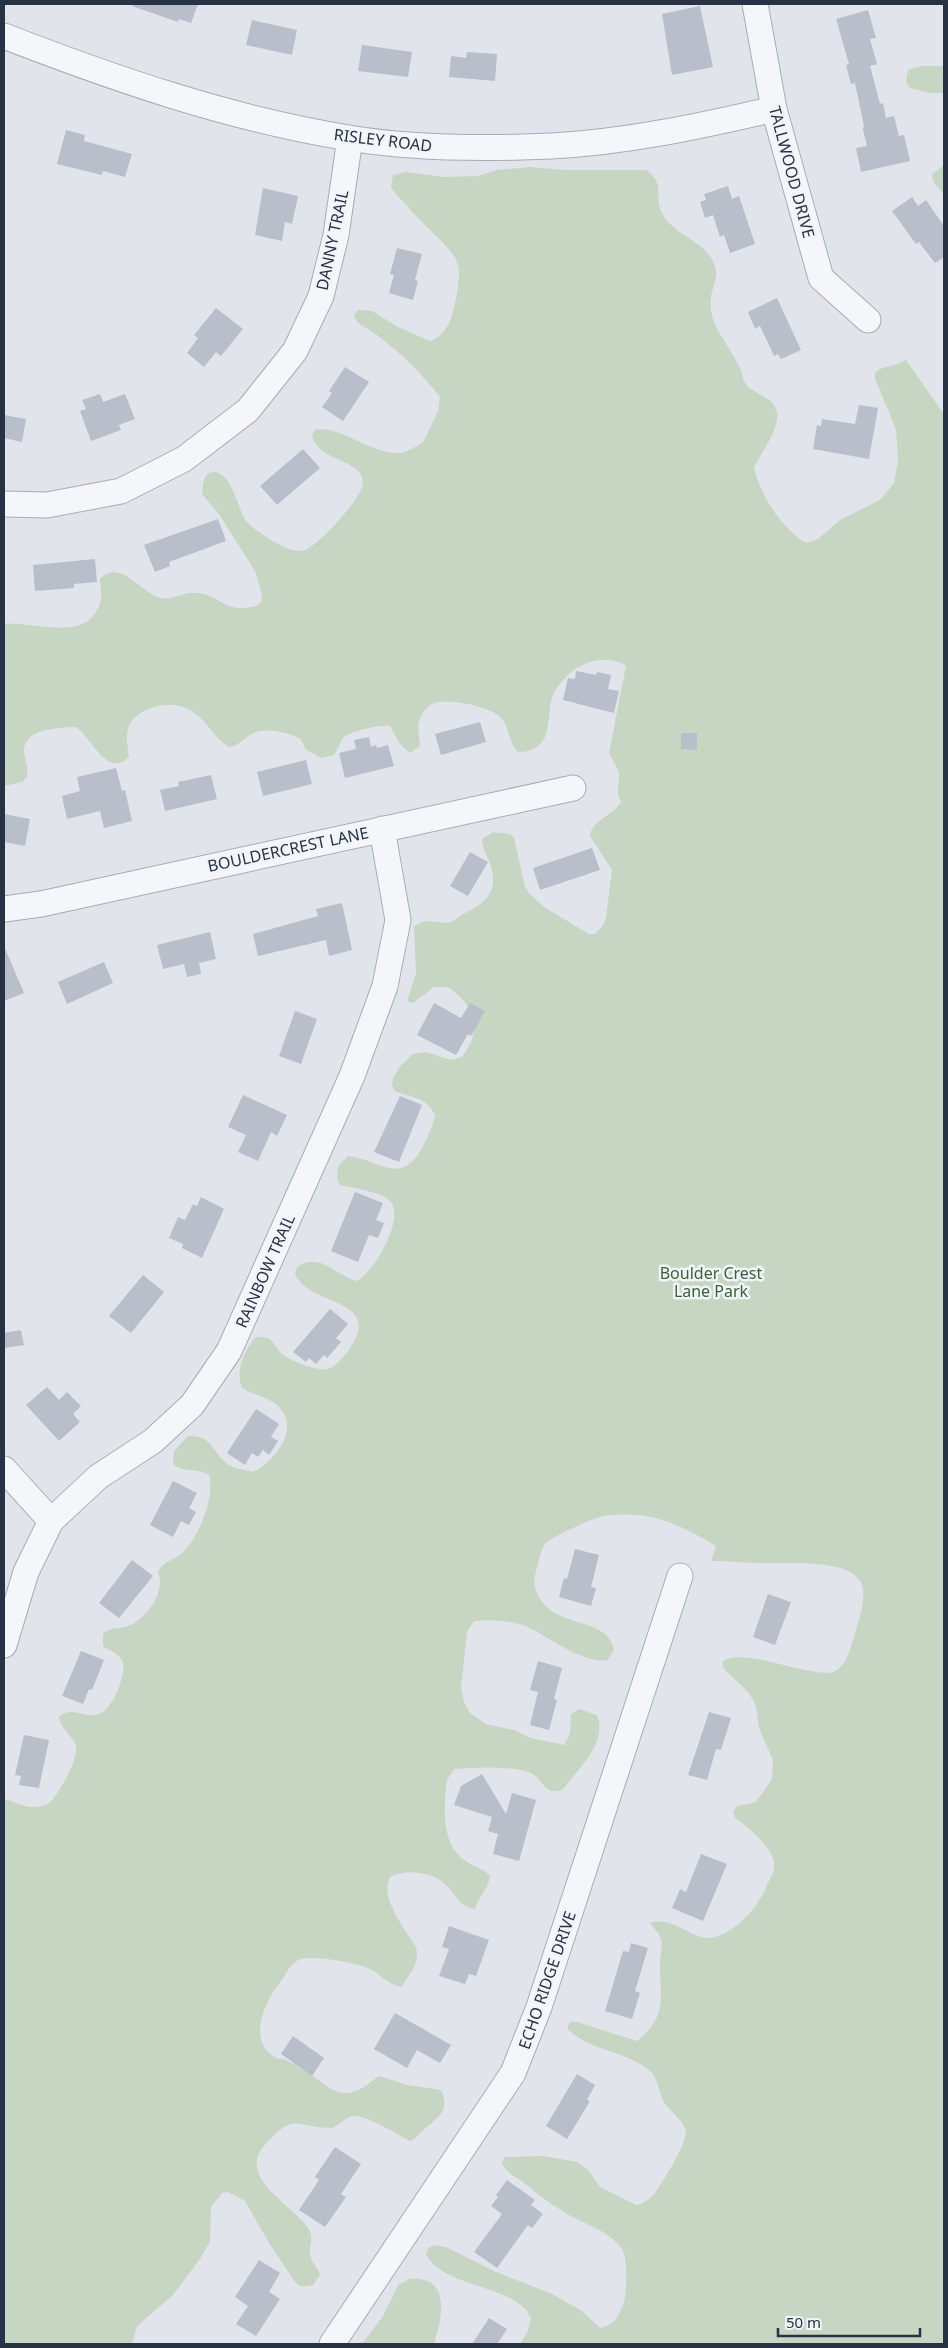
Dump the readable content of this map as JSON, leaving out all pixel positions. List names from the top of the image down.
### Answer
{
  "streets": {
    "street": [
      "RISLEY ROAD",
      "TALLWOOD DRIVE",
      "DANNY TRAIL",
      "BOULDERCREST LANE",
      "RAINBOW TRAIL",
      "ECHO RIDGE DRIVE"
    ]
  },
  "crossings": [
    ["RISLEY ROAD", "TALLWOOD DRIVE"],
    ["RISLEY ROAD", "DANNY TRAIL"],
    ["BOULDERCREST LANE", "RAINBOW TRAIL"]
  ],
  "parks": ["Boulder Crest Lane Park"],
  "scale_bar": "50 m"
}
